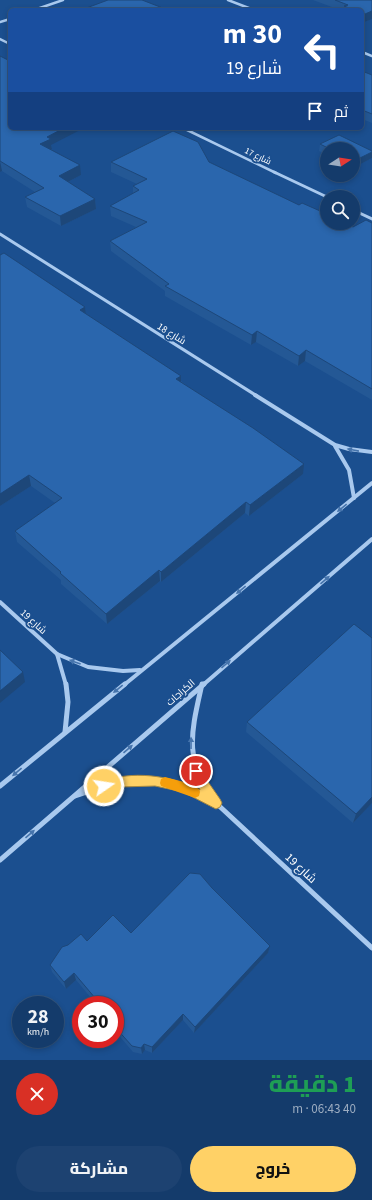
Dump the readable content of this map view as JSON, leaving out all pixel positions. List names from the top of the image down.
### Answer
{
  "streets": {
    "street": [
      "شارع 17",
      "شارع 18",
      "شارع 19",
      "الكراجات"
    ]
  },
  "crossings": [
    ["شارع 19", "الكراجات"]
  ],
  "one_way": ["الكراجات"],
  "north": "right",
  "page": {
    "turn": ["30 m", "شارع 19"],
    "then": "ثم",
    "speed": "28 km/h",
    "limit": "30",
    "heading": ["1 دقيقة", "40 m · 06:43"],
    "buttons": ["خروج", "مشاركة"]
  }
}
